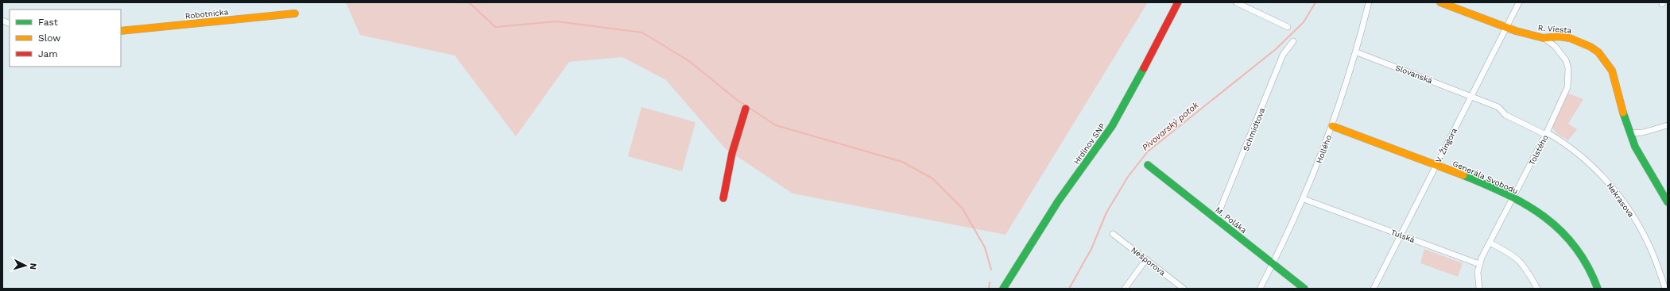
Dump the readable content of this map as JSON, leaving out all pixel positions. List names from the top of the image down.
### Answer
{
  "streets": {
    "street": [
      "Robotnícka",
      "R. Viesta",
      "Slovanská",
      "Schmidtova",
      "Hrdinov SNP",
      "V. Žingora",
      "Hollého",
      "Tolstého",
      "Generála Svobodu",
      "Nekrasova",
      "M. Poláka",
      "Tulská",
      "Nešporova"
    ]
  },
  "crossings": [
    ["R. Viesta", "V. Žingora"],
    ["R. Viesta", "Tolstého"],
    ["Slovanská", "V. Žingora"],
    ["Slovanská", "Hollého"],
    ["Slovanská", "Nekrasova"],
    ["Schmidtova", "M. Poláka"],
    ["V. Žingora", "Generála Svobodu"],
    ["V. Žingora", "Nekrasova"],
    ["V. Žingora", "Tulská"],
    ["Hollého", "Generála Svobodu"],
    ["Hollého", "M. Poláka"],
    ["Hollého", "Tulská"],
    ["Tolstého", "Generála Svobodu"],
    ["Tolstého", "Nekrasova"],
    ["Tolstého", "Tulská"]
  ],
  "water": ["Pivovarský potok"],
  "legend": ["Fast", "Slow", "Jam"],
  "north": "right"
}
